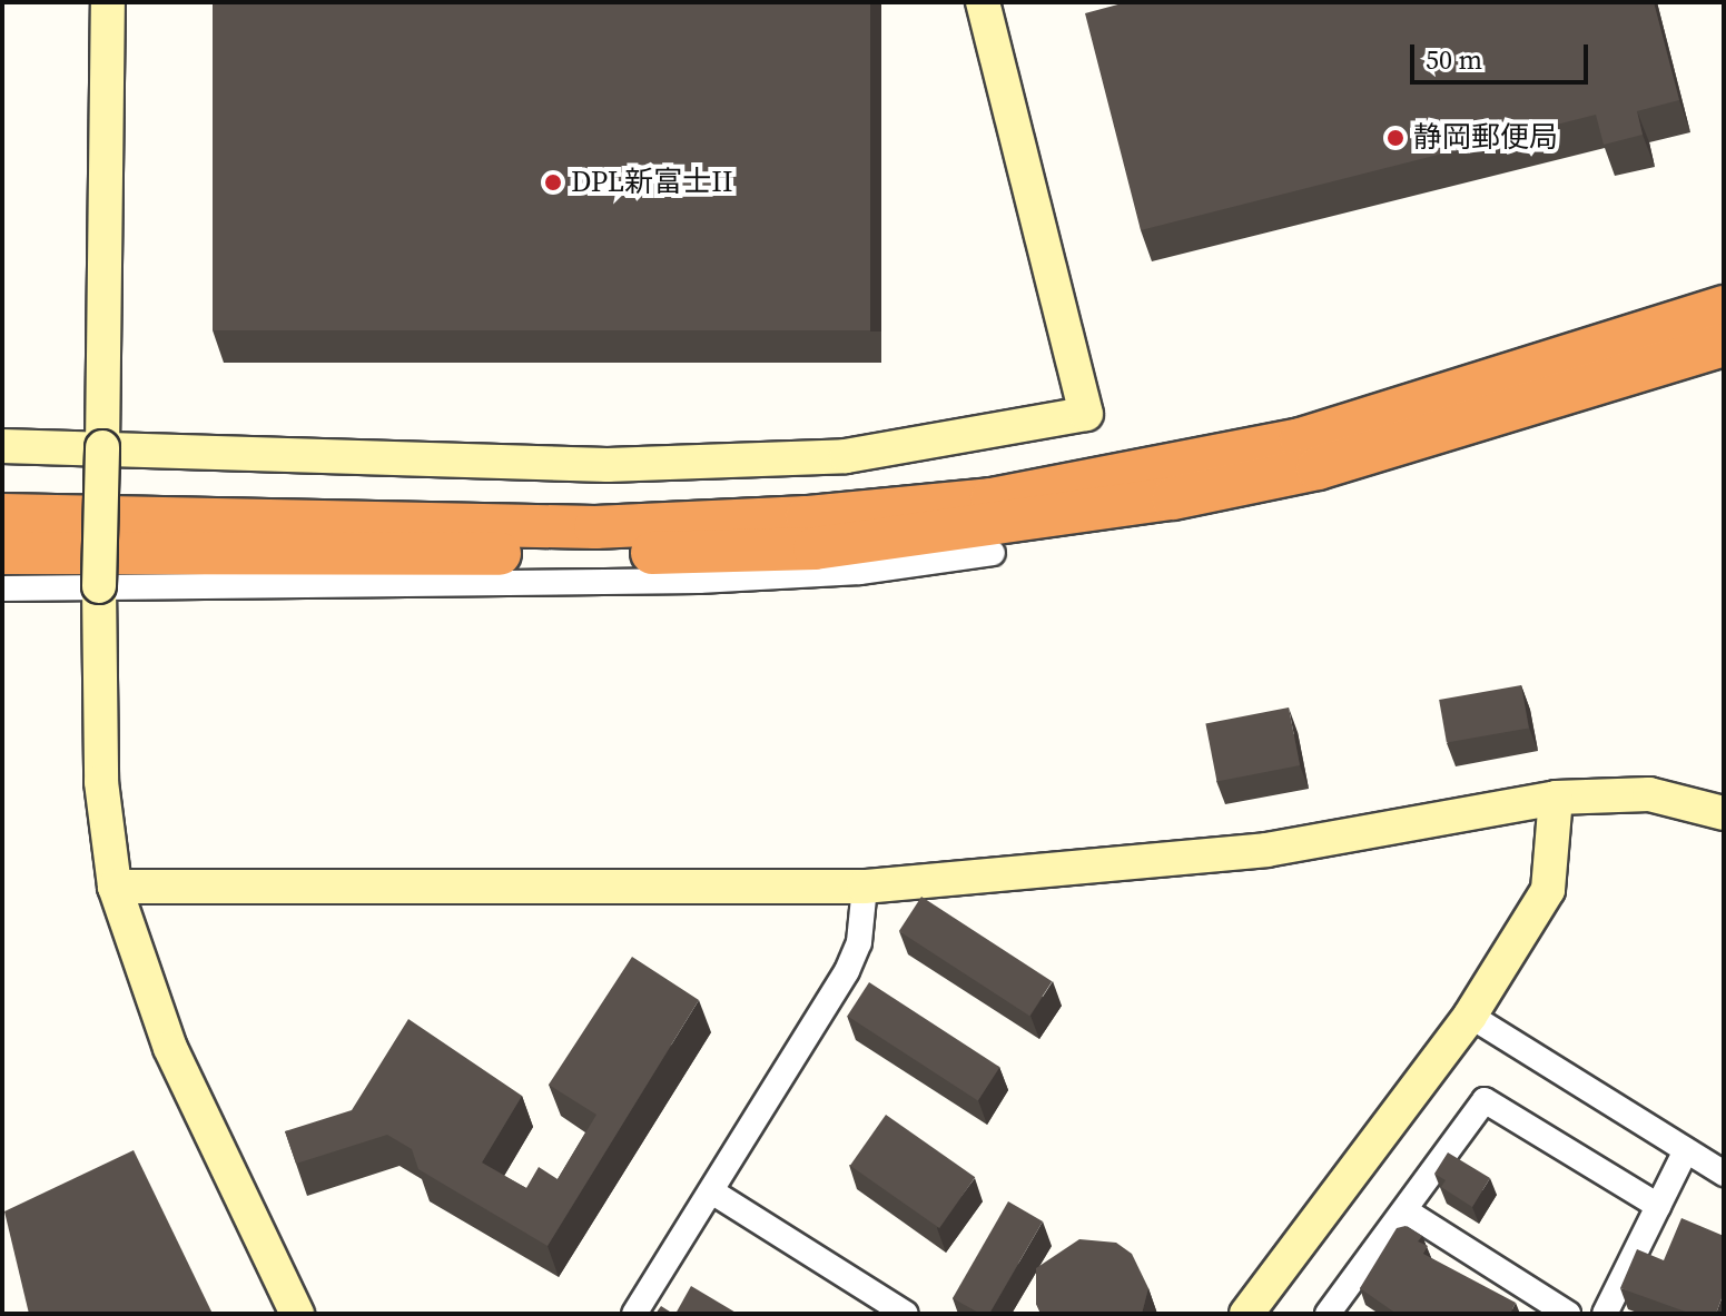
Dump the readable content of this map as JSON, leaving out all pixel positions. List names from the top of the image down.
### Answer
{
  "places": ["静岡郵便局", "DPL新富士II"],
  "scale_bar": "50 m"
}
